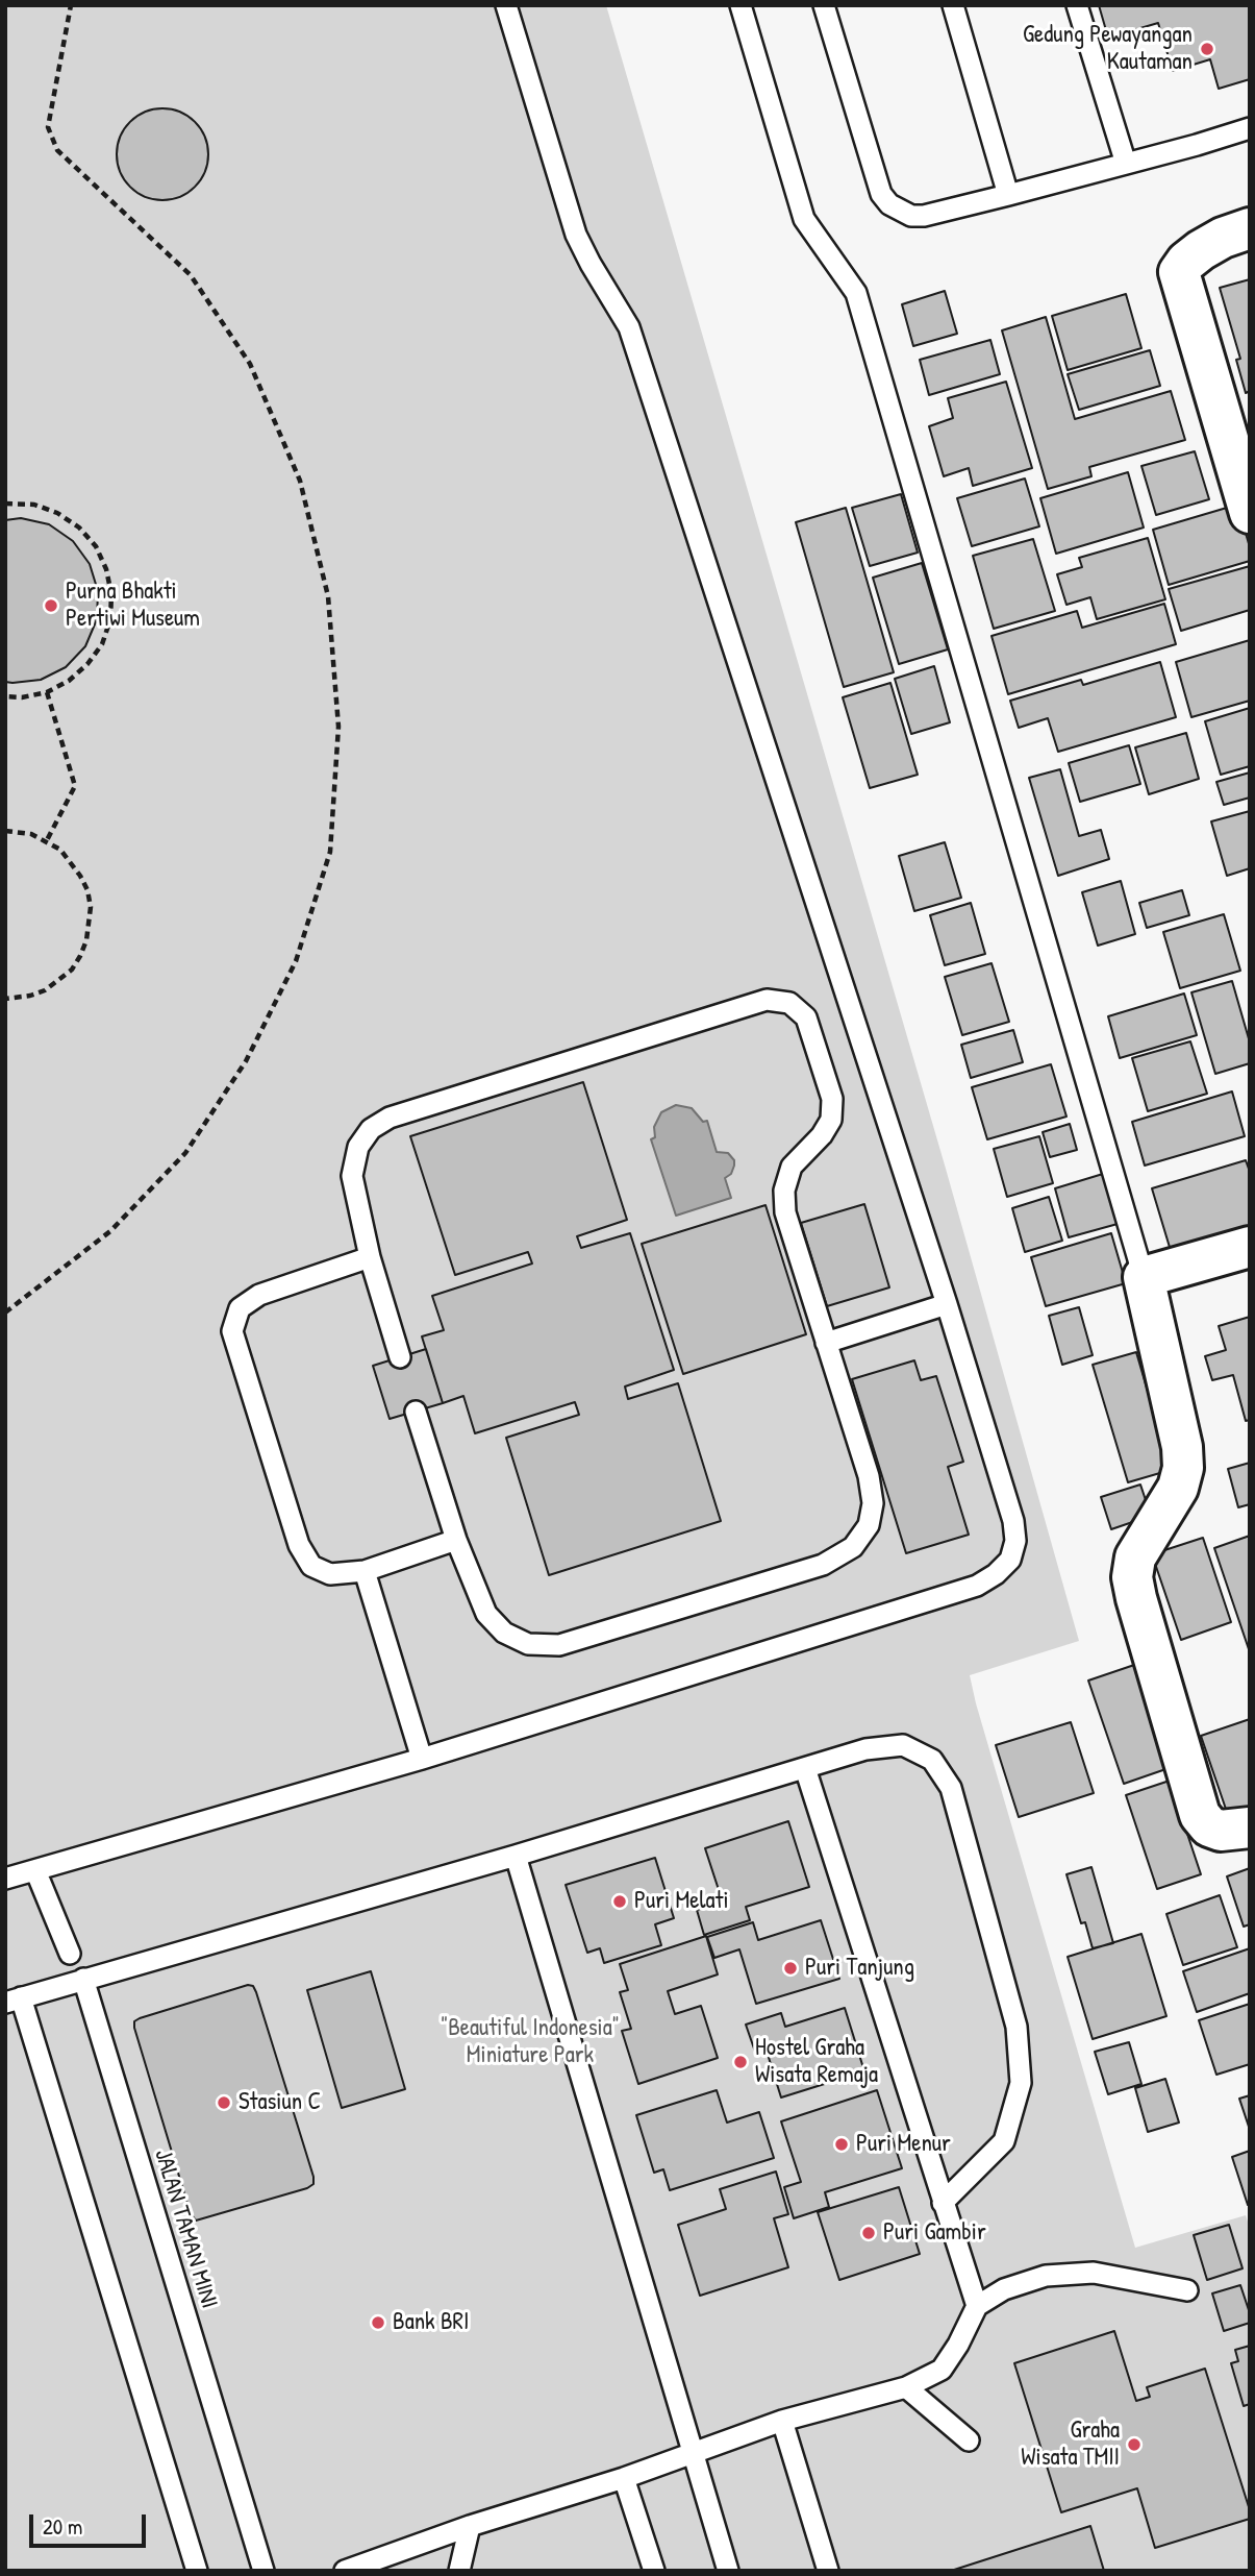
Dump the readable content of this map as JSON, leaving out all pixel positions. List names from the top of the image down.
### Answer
{
  "streets": {
    "lane": ["JALAN TAMAN MINI"]
  },
  "parks": ["\"Beautiful Indonesia\" Miniature Park"],
  "places": [
    "Gedung Pewayangan Kautaman",
    "Purna Bhakti Pertiwi Museum",
    "Puri Melati",
    "Puri Tanjung",
    "Hostel Graha Wisata Remaja",
    "Stasiun C",
    "Puri Menur",
    "Puri Gambir",
    "Bank BRI",
    "Graha Wisata TMII"
  ],
  "scale_bar": "20 m"
}
